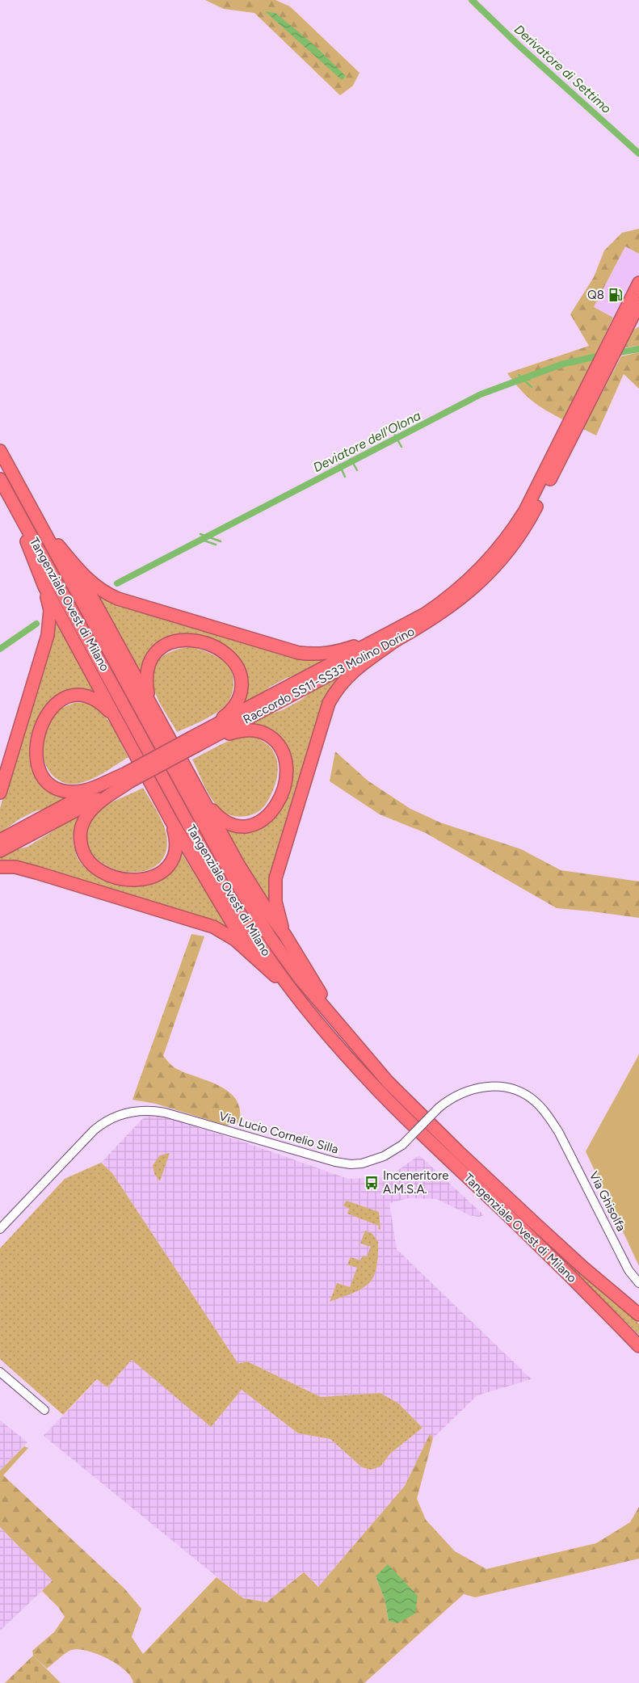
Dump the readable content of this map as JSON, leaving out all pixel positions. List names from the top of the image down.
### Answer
{
  "streets": {
    "highway": ["Tangenziale Ovest di Milano", "Raccordo SS11-SS33 Molino Dorino"],
    "street": ["Via Lucio Cornelio Silla", "Via Ghisolfa"]
  },
  "crossings": [
    ["Via Lucio Cornelio Silla", "Via Ghisolfa"]
  ],
  "water": ["Derivatore di Settimo", "Deviatore dell'Olona"],
  "places": {
    "fuel station": ["Q8"],
    "bus stop": ["Inceneritore A.M.S.A."]
  }
}
